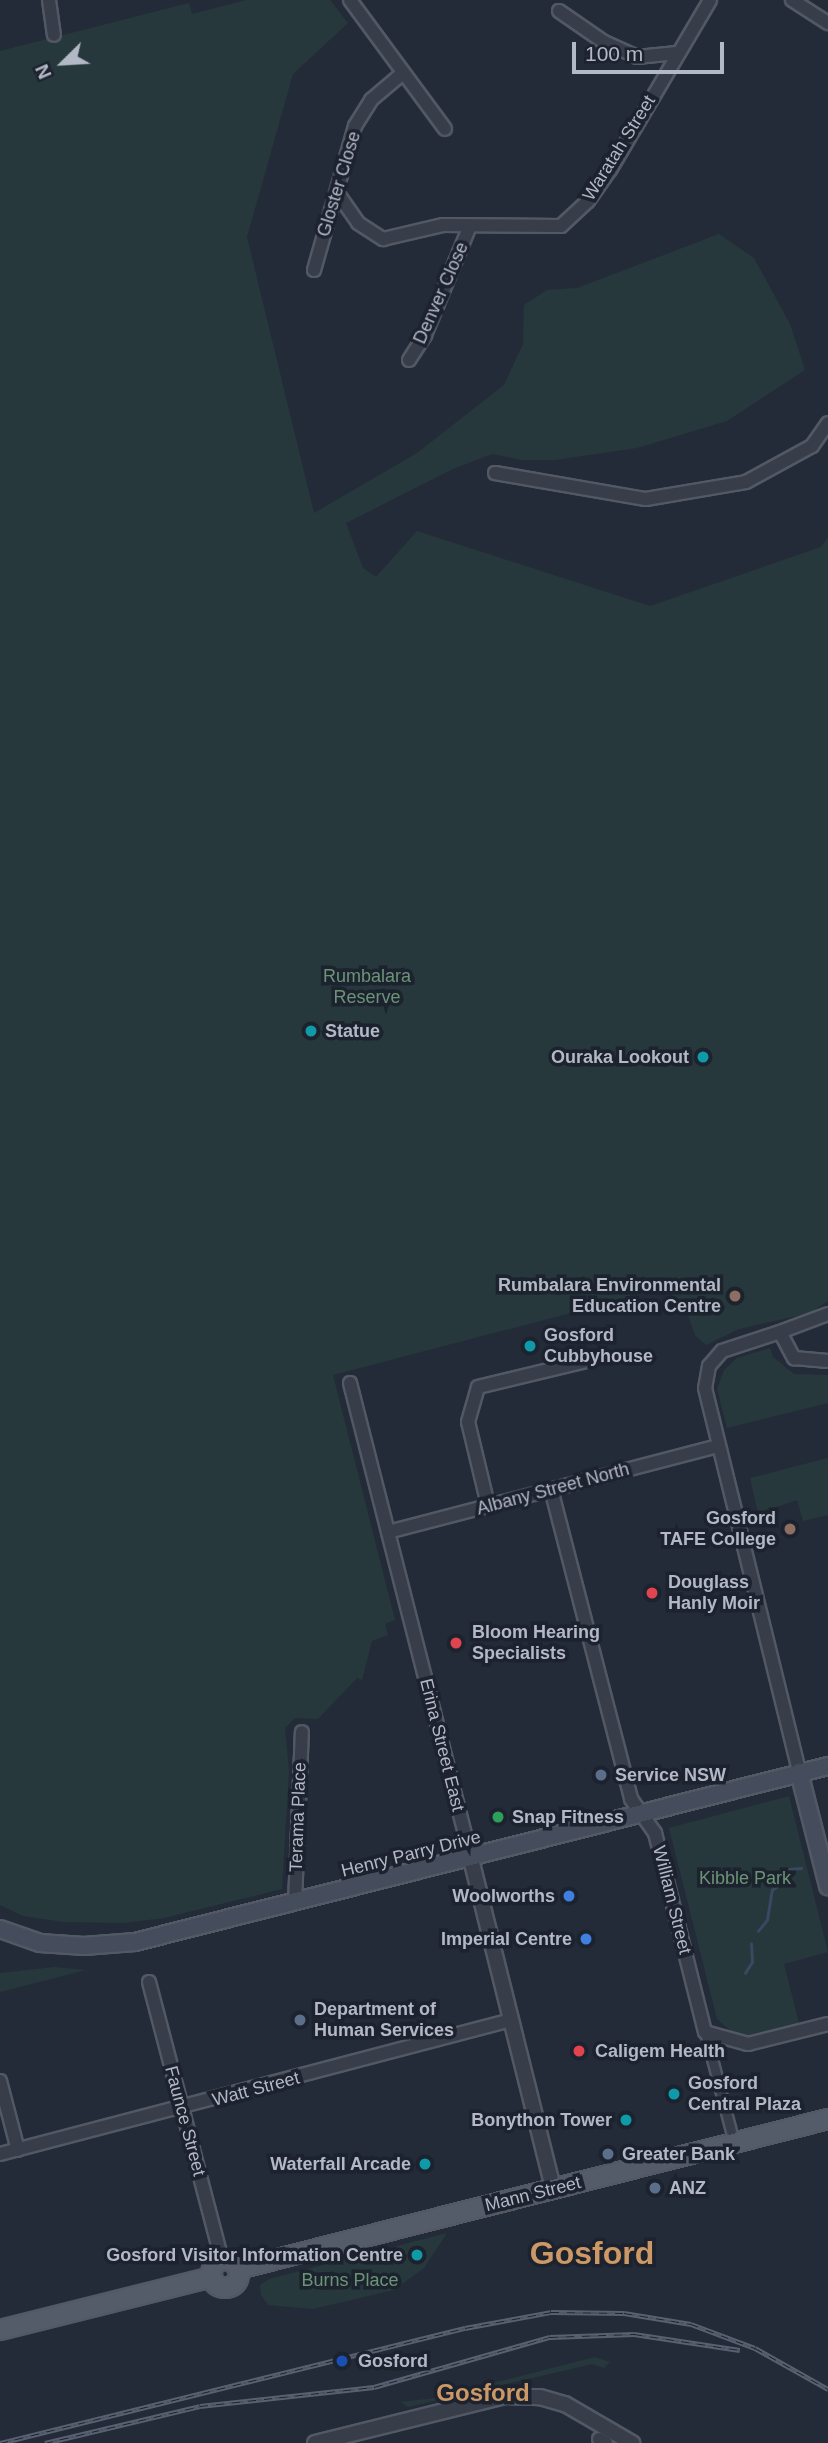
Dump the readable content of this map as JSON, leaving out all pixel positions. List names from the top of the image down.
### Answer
{
  "streets": {
    "main road": ["Henry Parry Drive", "Mann Street"],
    "street": [
      "Waratah Street",
      "Gloster Close",
      "Denver Close",
      "Albany Street North",
      "Erina Street East",
      "Terama Place",
      "William Street",
      "Watt Street",
      "Faunce Street"
    ]
  },
  "crossings": [
    ["Waratah Street", "Gloster Close"],
    ["Waratah Street", "Denver Close"],
    ["Albany Street North", "Erina Street East"],
    ["Albany Street North", "William Street"],
    ["Erina Street East", "Henry Parry Drive"],
    ["Erina Street East", "Watt Street"],
    ["Erina Street East", "Mann Street"],
    ["Terama Place", "Henry Parry Drive"],
    ["Henry Parry Drive", "William Street"],
    ["Watt Street", "Faunce Street"],
    ["Faunce Street", "Mann Street"]
  ],
  "districts": ["Gosford", "Gosford"],
  "parks": ["Rumbalara Reserve", "Kibble Park", "Burns Place"],
  "places": [
    "Statue",
    "Ouraka Lookout",
    "Rumbalara Environmental Education Centre",
    "Gosford Cubbyhouse",
    "Gosford TAFE College",
    "Douglass Hanly Moir",
    "Bloom Hearing Specialists",
    "Service NSW",
    "Snap Fitness",
    "Woolworths",
    "Imperial Centre",
    "Department of Human Services",
    "Caligem Health",
    "Gosford Central Plaza",
    "Bonython Tower",
    "Greater Bank",
    "Waterfall Arcade",
    "ANZ",
    "Gosford Visitor Information Centre",
    "Gosford"
  ],
  "scale_bar": "100 m",
  "north": "bottom left"
}
